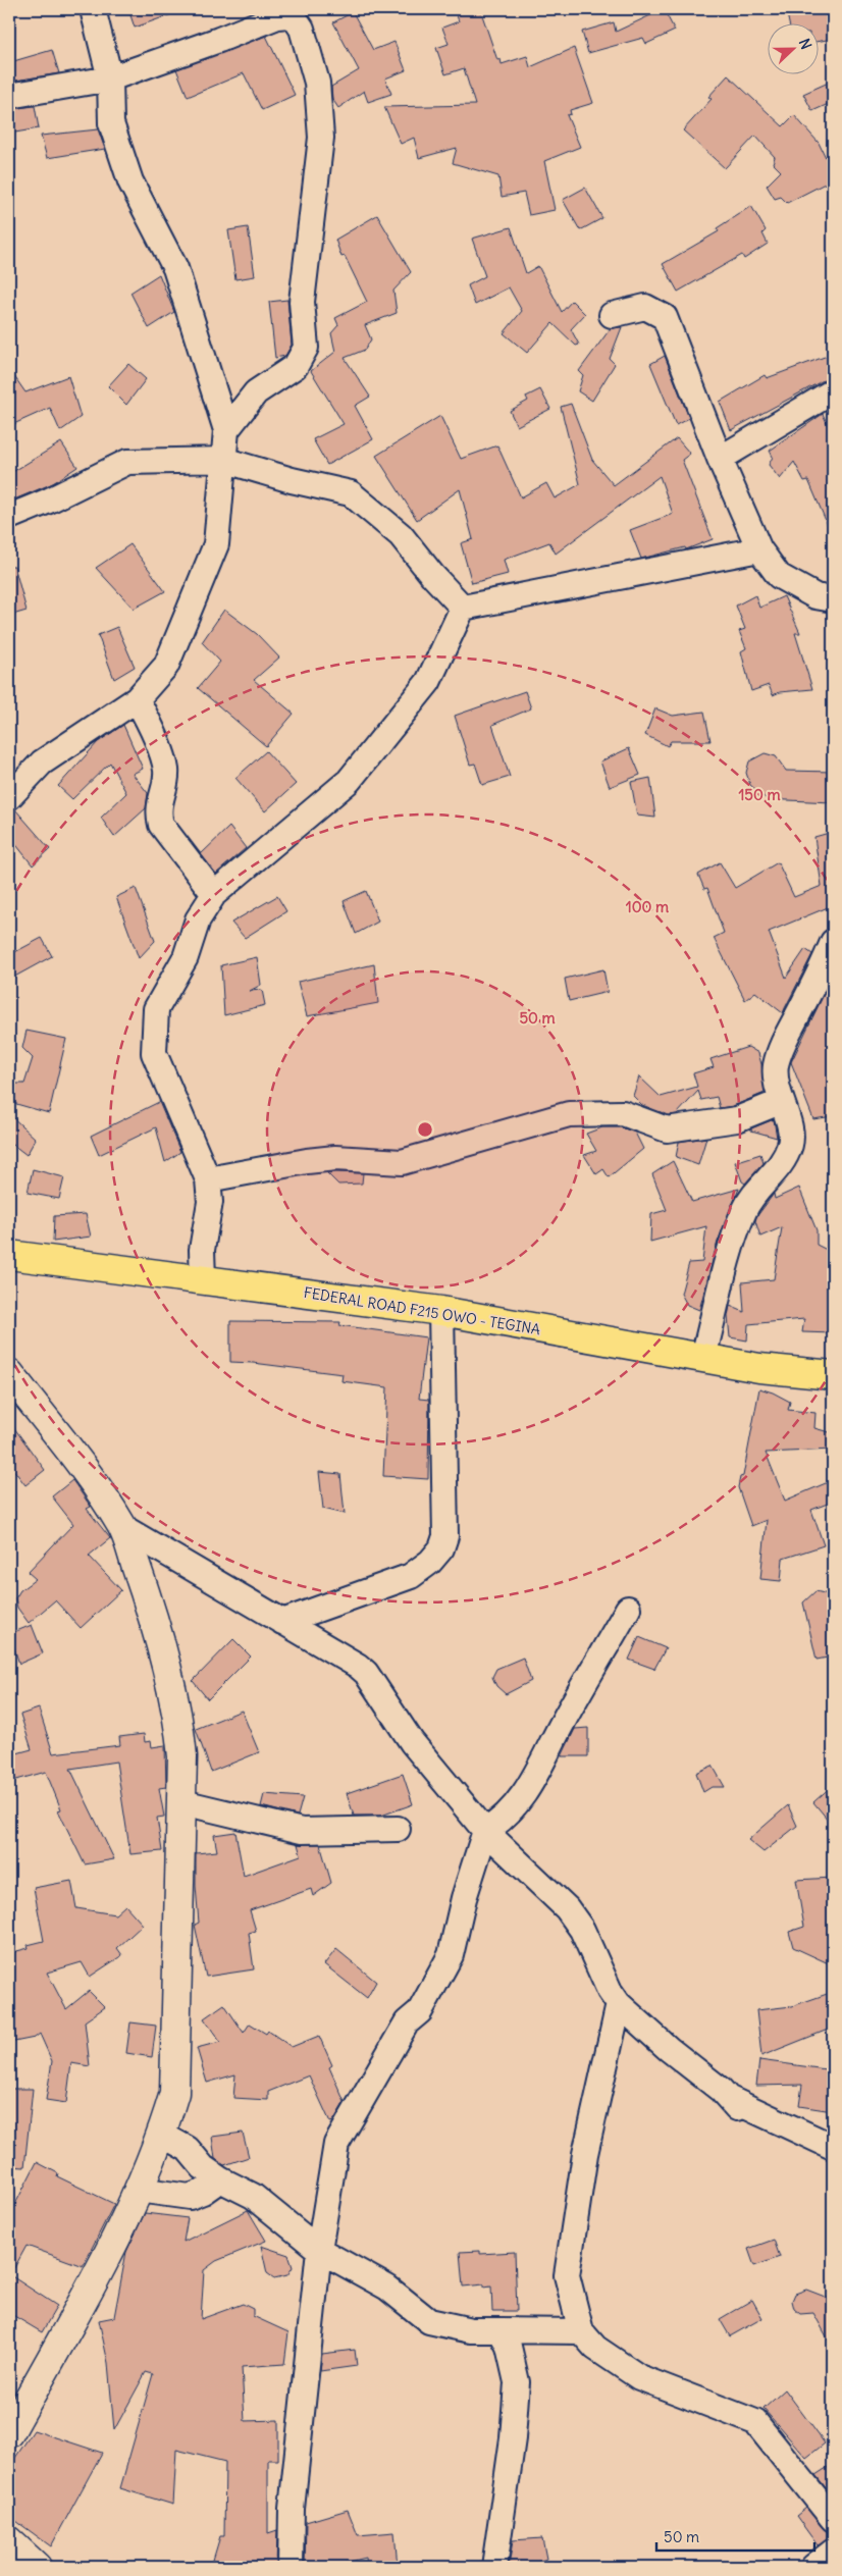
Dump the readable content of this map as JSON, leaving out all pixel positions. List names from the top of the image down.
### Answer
{
  "streets": {
    "main road": ["FEDERAL ROAD F215 OWO - TEGINA"]
  },
  "scale_bar": "50 m",
  "north": "right",
  "rings": ["150 m", "100 m", "50 m"]
}
